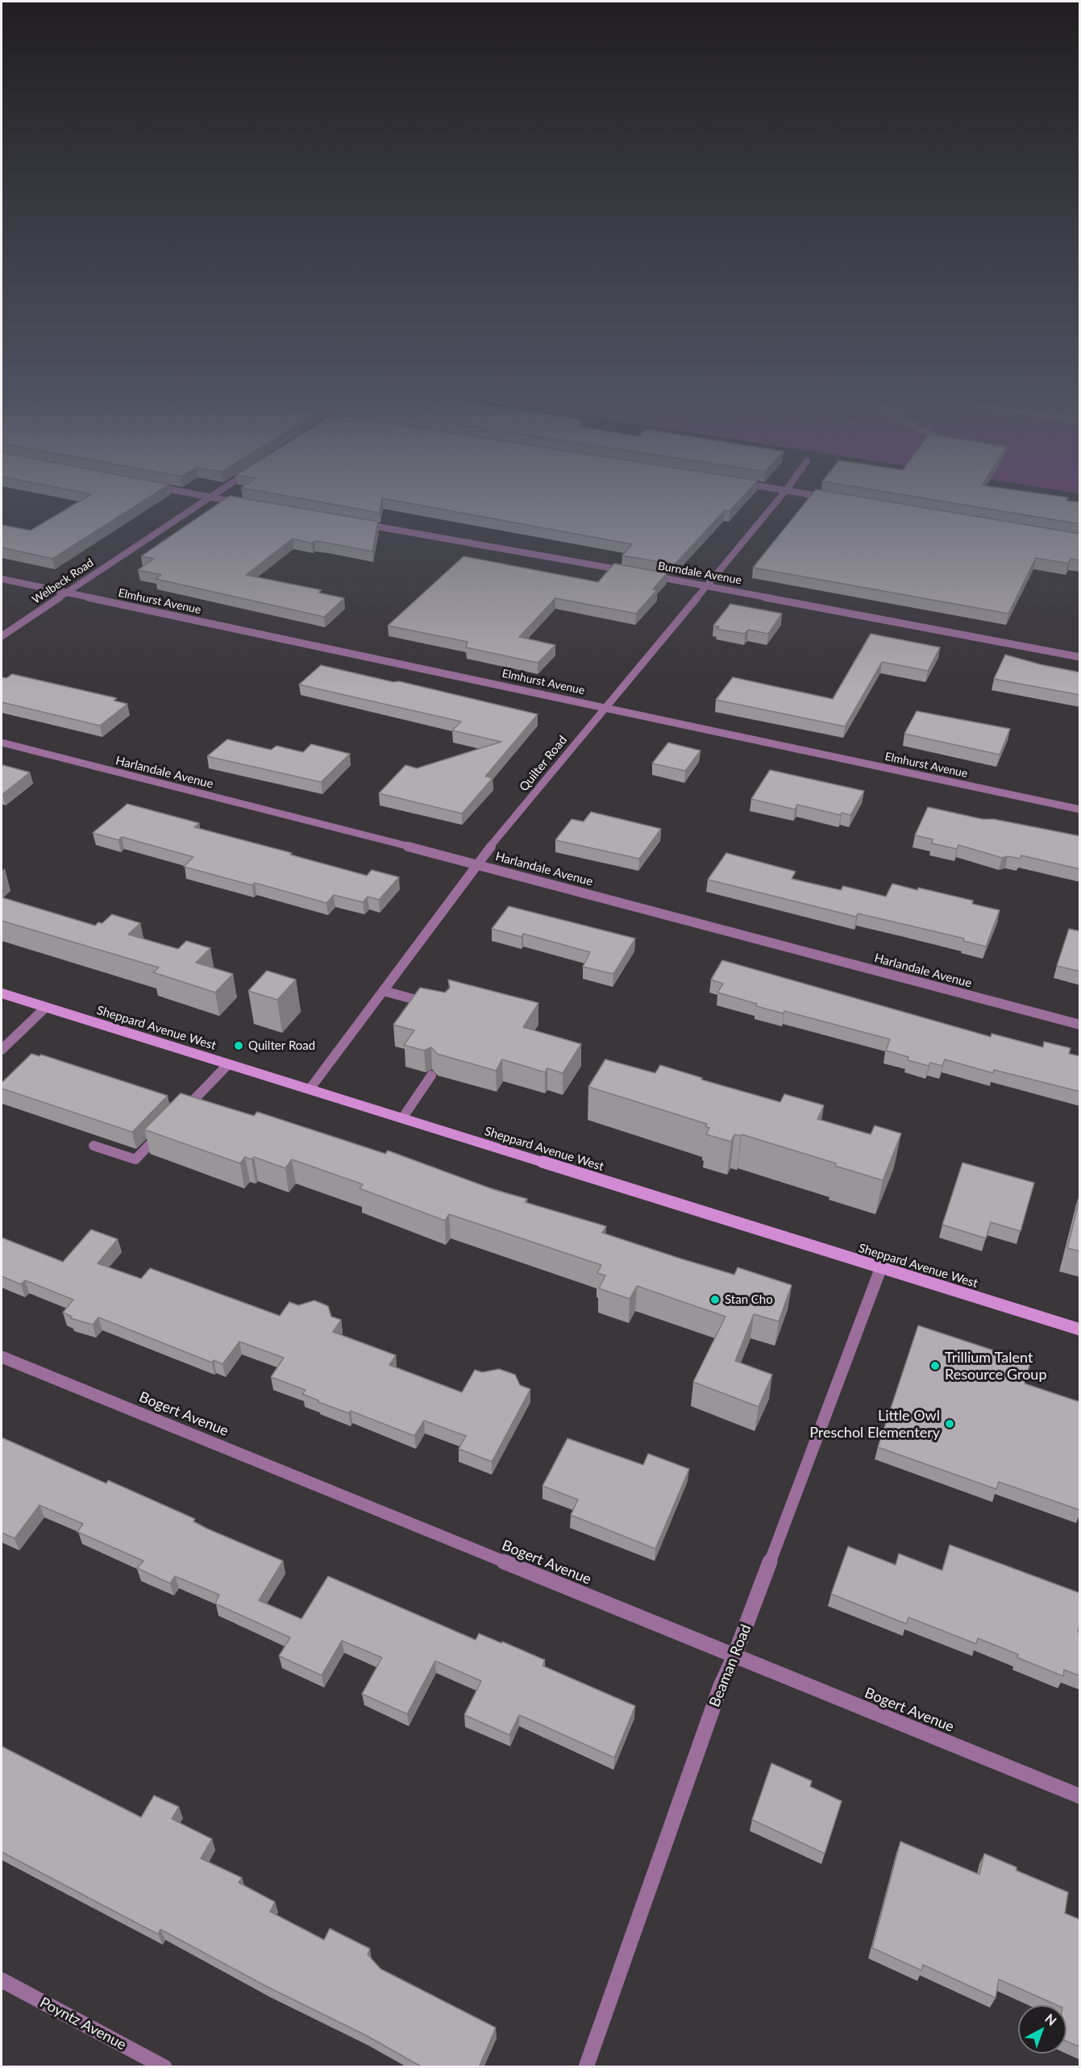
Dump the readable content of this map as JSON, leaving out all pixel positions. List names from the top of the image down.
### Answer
{
  "streets": {
    "main road": ["Sheppard Avenue West"],
    "street": [
      "Burndale Avenue",
      "Welbeck Road",
      "Elmhurst Avenue",
      "Quilter Road",
      "Harlandale Avenue",
      "Bogert Avenue",
      "Beaman Road",
      "Poyntz Avenue"
    ]
  },
  "crossings": [
    ["Burndale Avenue", "Quilter Road"],
    ["Welbeck Road", "Elmhurst Avenue"],
    ["Elmhurst Avenue", "Quilter Road"],
    ["Quilter Road", "Harlandale Avenue"],
    ["Quilter Road", "Sheppard Avenue West"],
    ["Sheppard Avenue West", "Beaman Road"],
    ["Bogert Avenue", "Beaman Road"]
  ],
  "places": [
    "Quilter Road",
    "Stan Cho",
    "Trillium Talent Resource Group",
    "Little Owl Preschol Elementery"
  ],
  "north": "top right"
}
